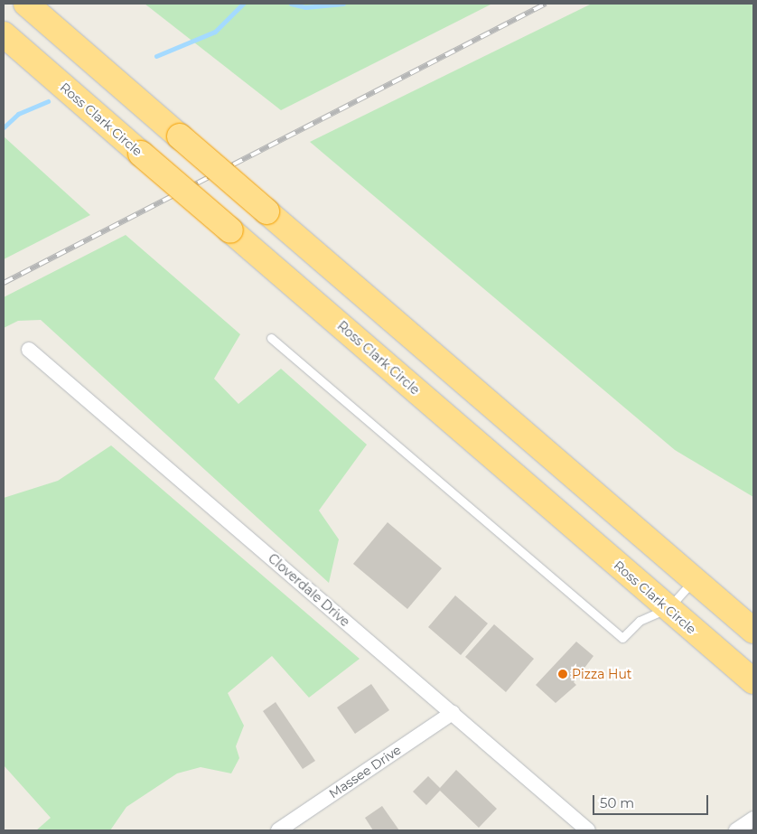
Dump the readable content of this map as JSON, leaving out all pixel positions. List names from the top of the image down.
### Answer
{
  "streets": {
    "highway": ["Ross Clark Circle"],
    "street": ["Cloverdale Drive", "Massee Drive"]
  },
  "crossings": [
    ["Cloverdale Drive", "Massee Drive"]
  ],
  "places": ["Pizza Hut"],
  "scale_bar": "50 m"
}
